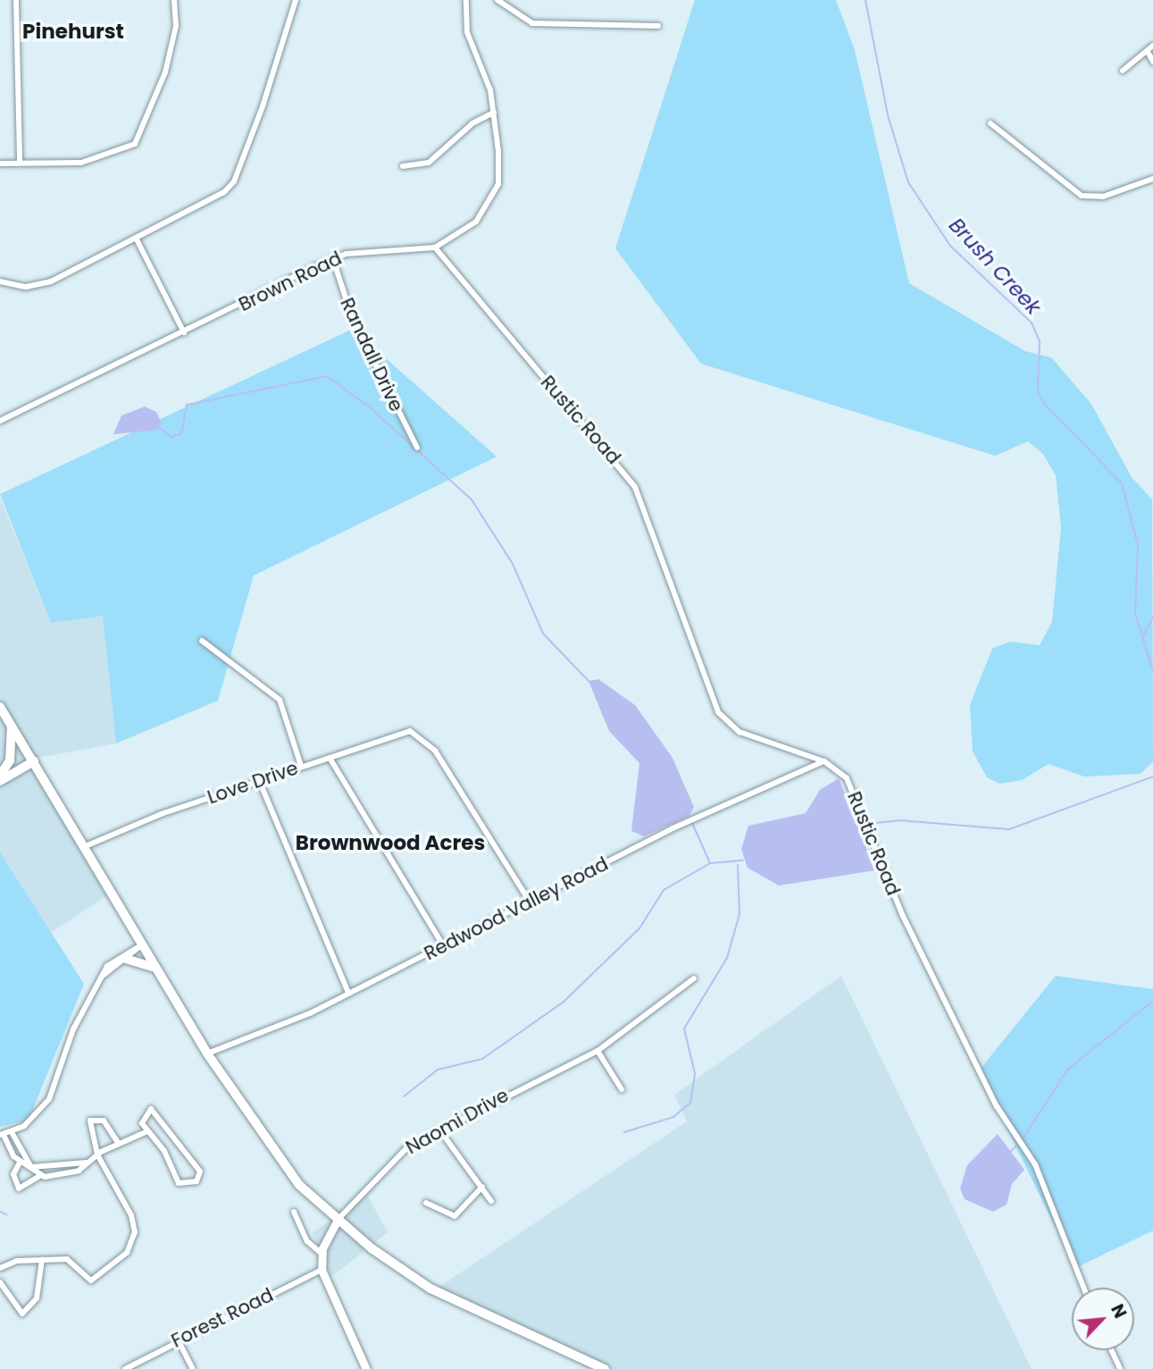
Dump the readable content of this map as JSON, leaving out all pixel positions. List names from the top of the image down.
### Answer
{
  "streets": {
    "street": [
      "Brown Road",
      "Randall Drive",
      "Rustic Road",
      "Love Drive",
      "Redwood Valley Road",
      "Naomi Drive",
      "Forest Road"
    ]
  },
  "crossings": [
    ["Brown Road", "Randall Drive"],
    ["Brown Road", "Rustic Road"],
    ["Rustic Road", "Redwood Valley Road"],
    ["Love Drive", "Redwood Valley Road"]
  ],
  "districts": ["Pinehurst", "Brownwood Acres"],
  "water": ["Brush Creek"],
  "north": "top right"
}
